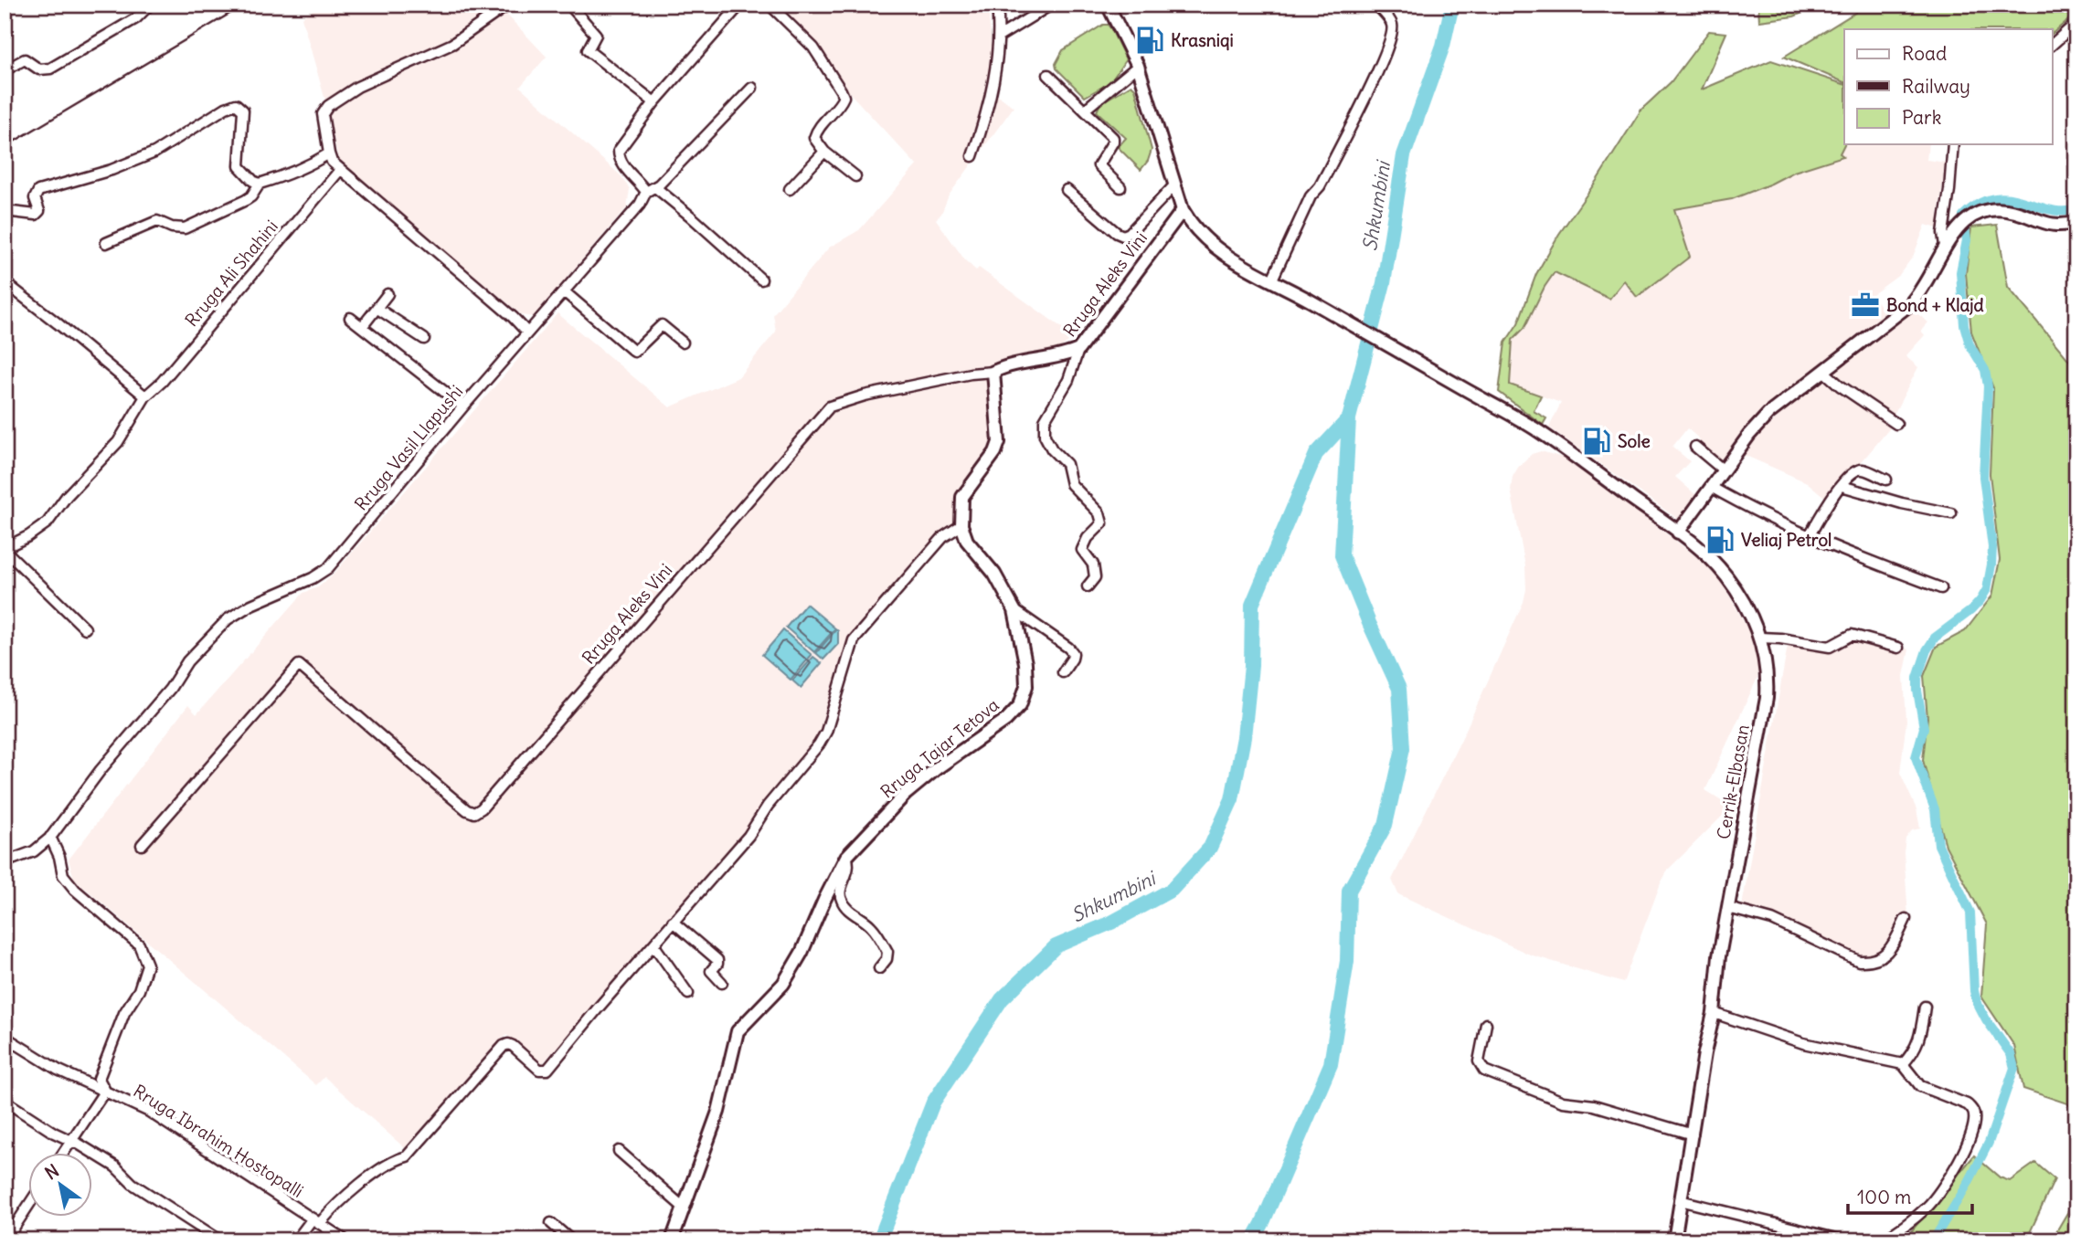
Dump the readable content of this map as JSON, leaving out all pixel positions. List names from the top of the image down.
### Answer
{
  "streets": {
    "main road": ["Rruga Aleks Vini", "Rruga Tajar Tetova", "Cerrik-Elbasan"],
    "street": ["Rruga Ali Shahini", "Rruga Vasil Llapushi", "Rruga Ibrahim Hostopalli"]
  },
  "water": ["Shkumbini"],
  "places": {
    "fuel station": ["Krasniqi", "Sole", "Veliaj Petrol"],
    "office": ["Bond + Klajd"]
  },
  "legend": ["Road", "Railway", "Park"],
  "scale_bar": "100 m",
  "north": "top left"
}
